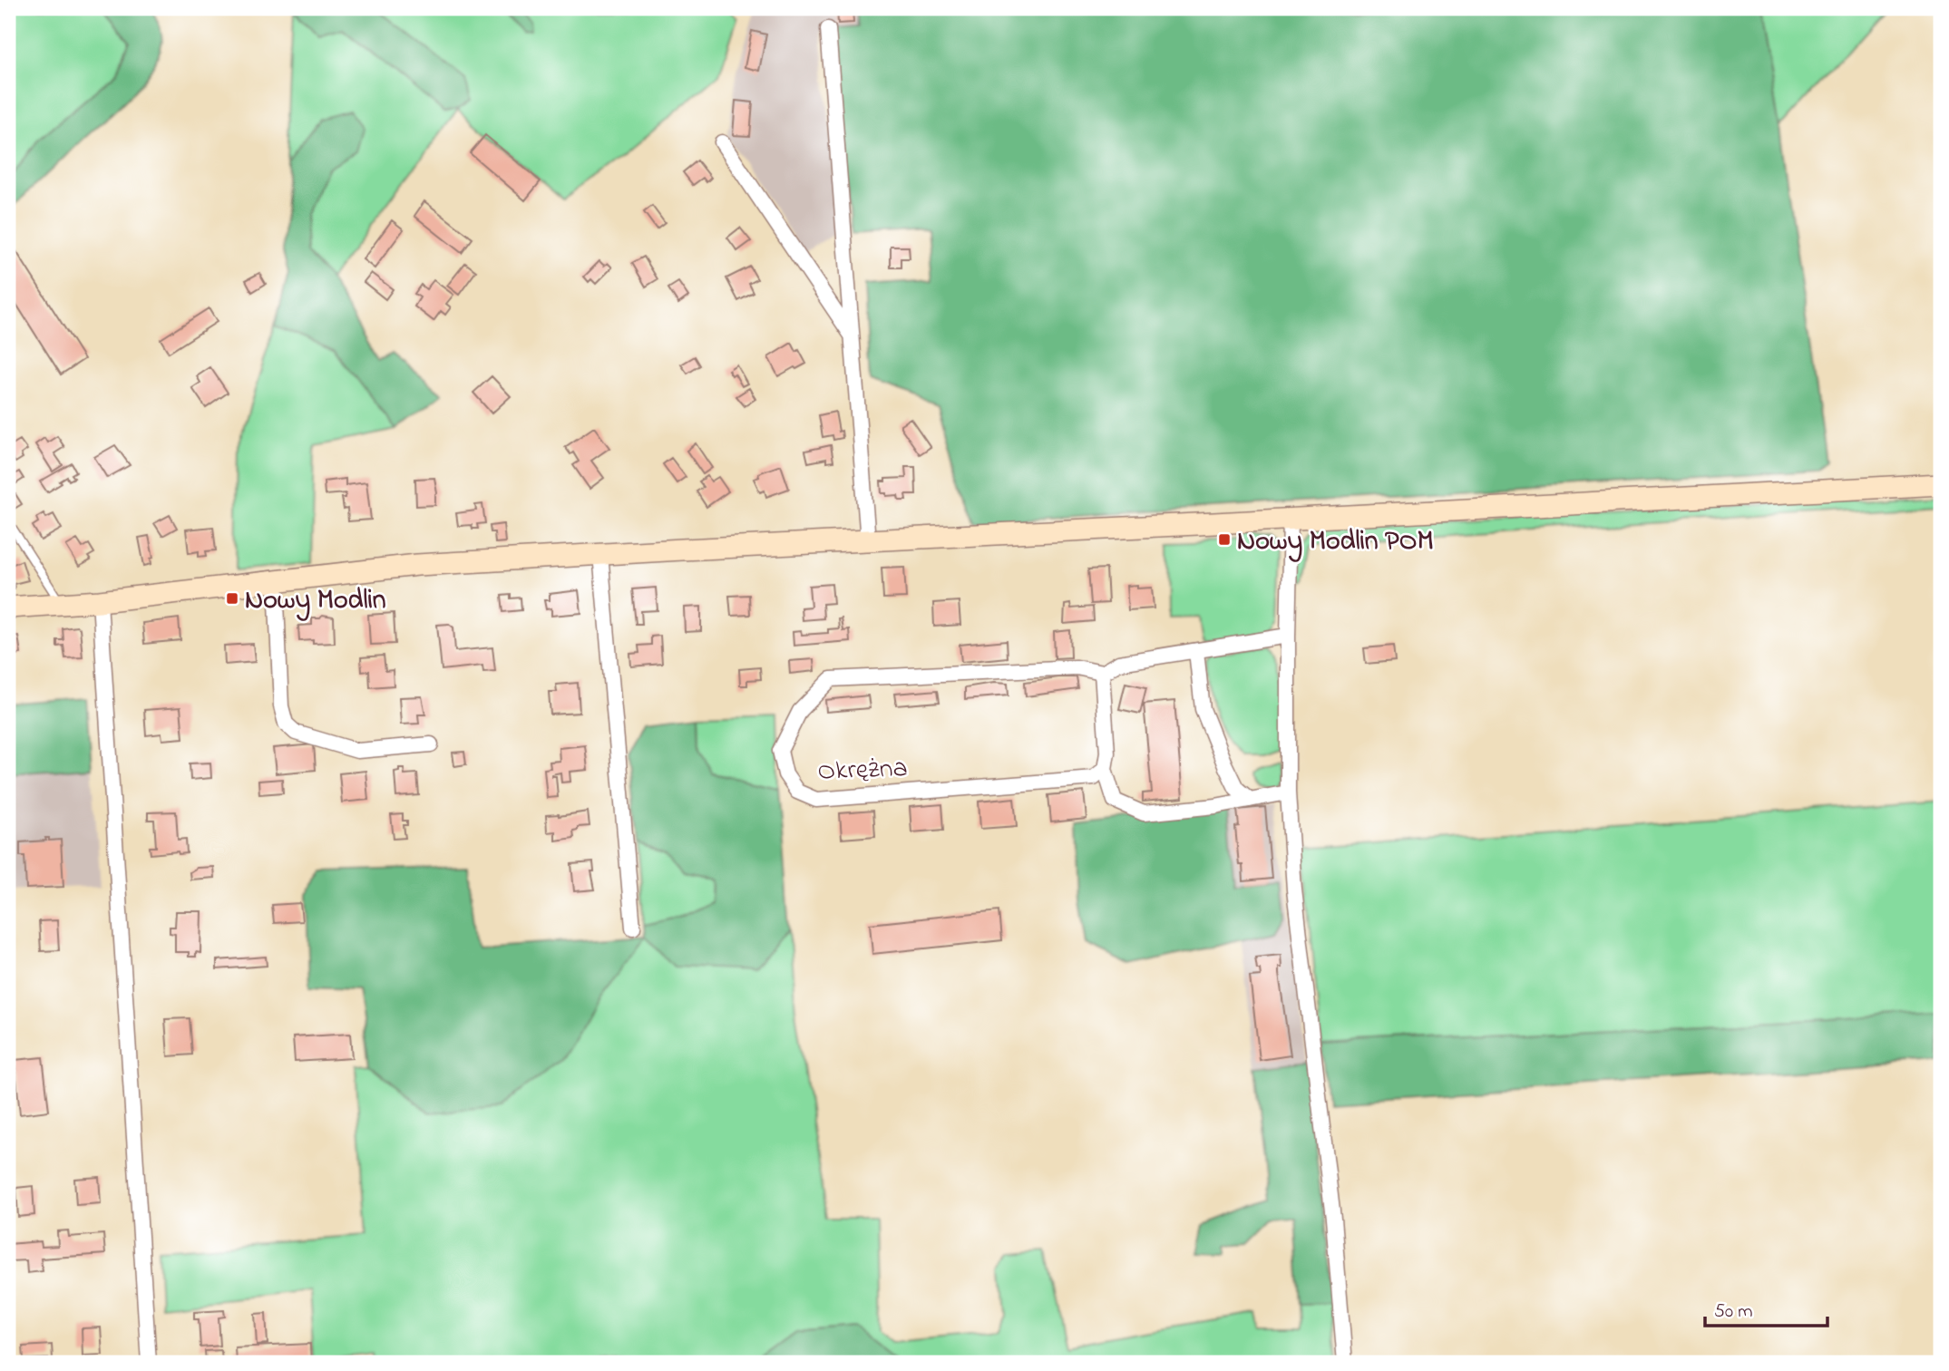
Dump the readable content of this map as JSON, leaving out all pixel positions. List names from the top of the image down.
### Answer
{
  "streets": {
    "street": ["Okrężna"]
  },
  "places": {
    "transit": ["Nowy Modlin POM", "Nowy Modlin"]
  },
  "scale_bar": "50 m"
}
